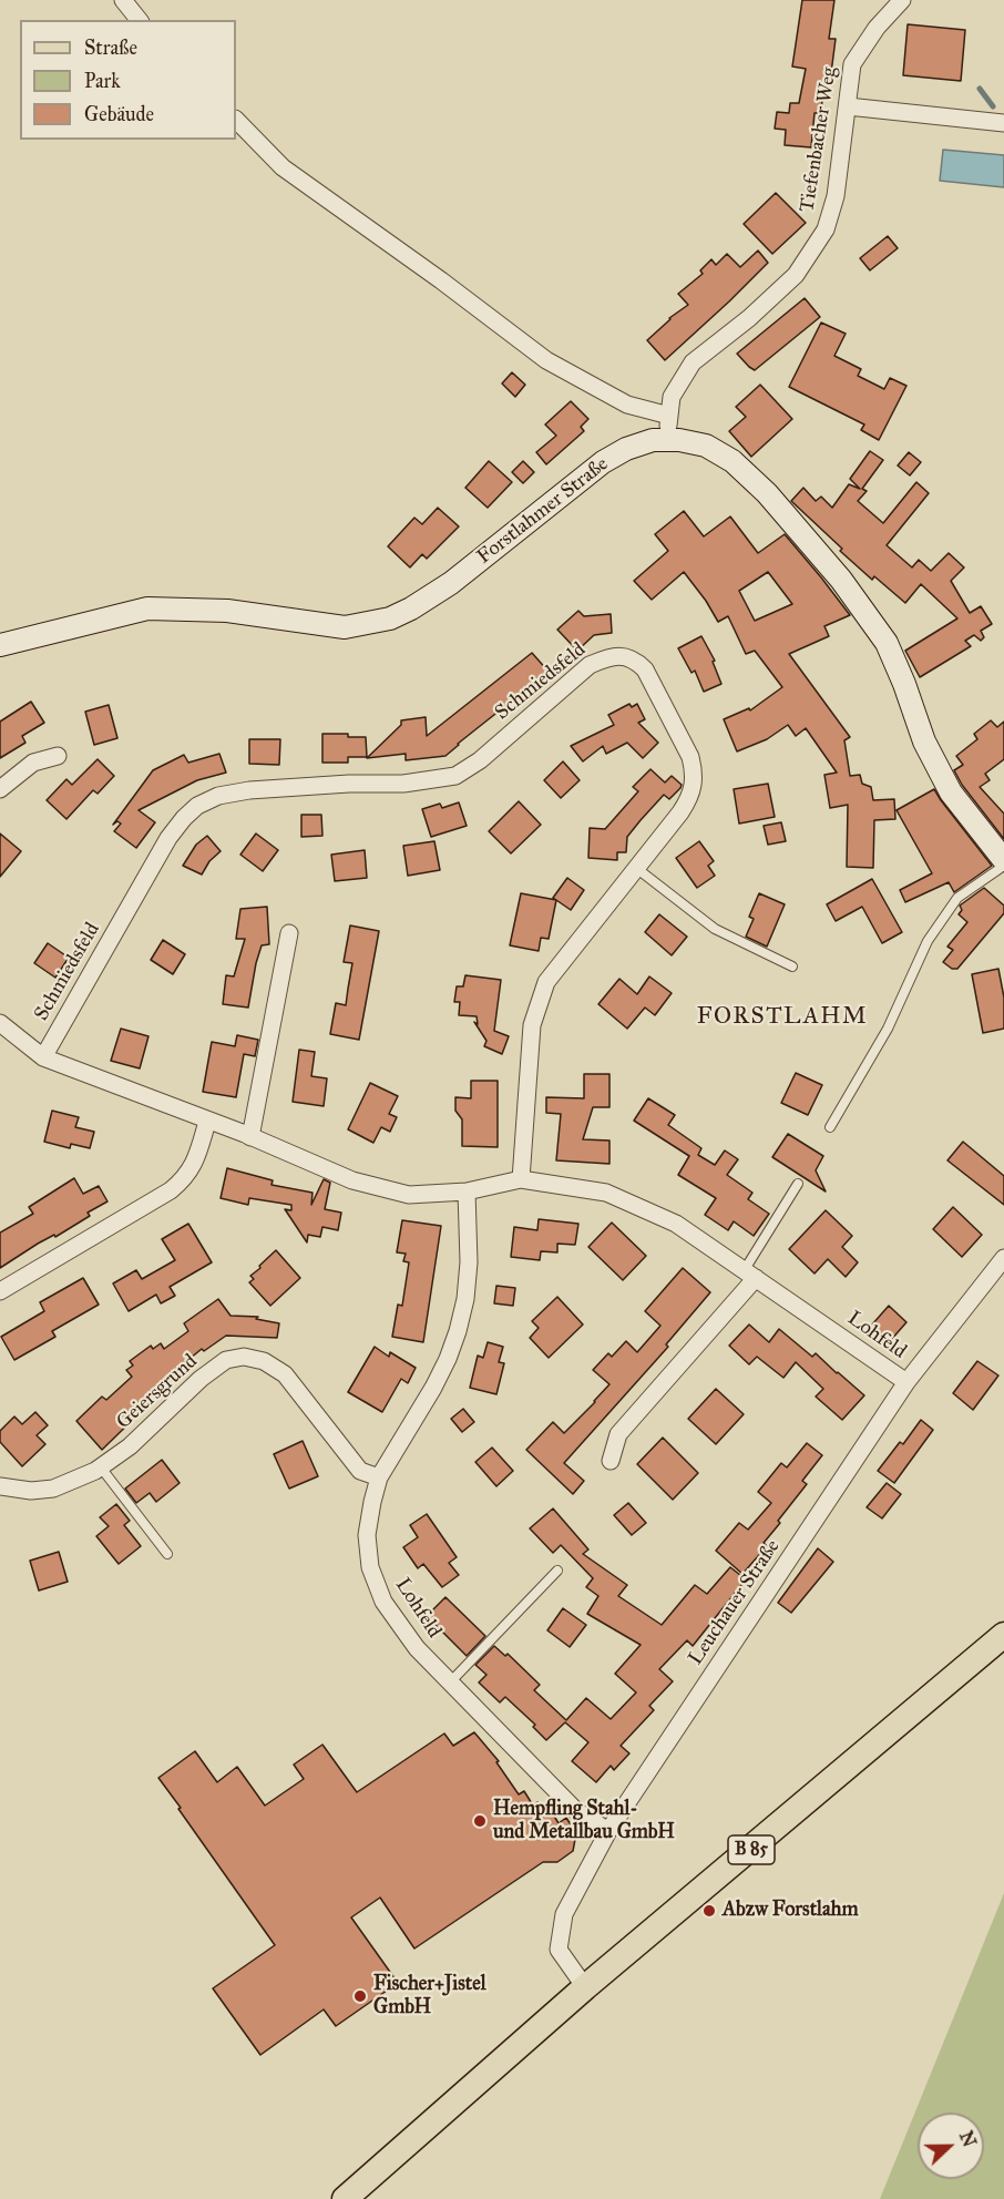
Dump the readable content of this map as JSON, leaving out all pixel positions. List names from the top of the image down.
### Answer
{
  "streets": {
    "main road": ["B 85"],
    "street": [
      "Tiefenbacher Weg",
      "Forstlahmer Straße",
      "Schmiedsfeld",
      "Lohfeld",
      "Geiersgrund",
      "Leuchauer Straße"
    ]
  },
  "crossings": [
    ["Tiefenbacher Weg", "Forstlahmer Straße"],
    ["Schmiedsfeld", "Lohfeld"],
    ["Lohfeld", "Geiersgrund"],
    ["Lohfeld", "Leuchauer Straße"],
    ["Leuchauer Straße", "B 85"]
  ],
  "districts": ["FORSTLAHM"],
  "places": ["Hempfling Stahl- und Metallbau GmbH", "Abzw Forstlahm", "Fischer+Jistel GmbH"],
  "legend": ["Straße", "Park", "Gebäude"],
  "north": "right"
}
